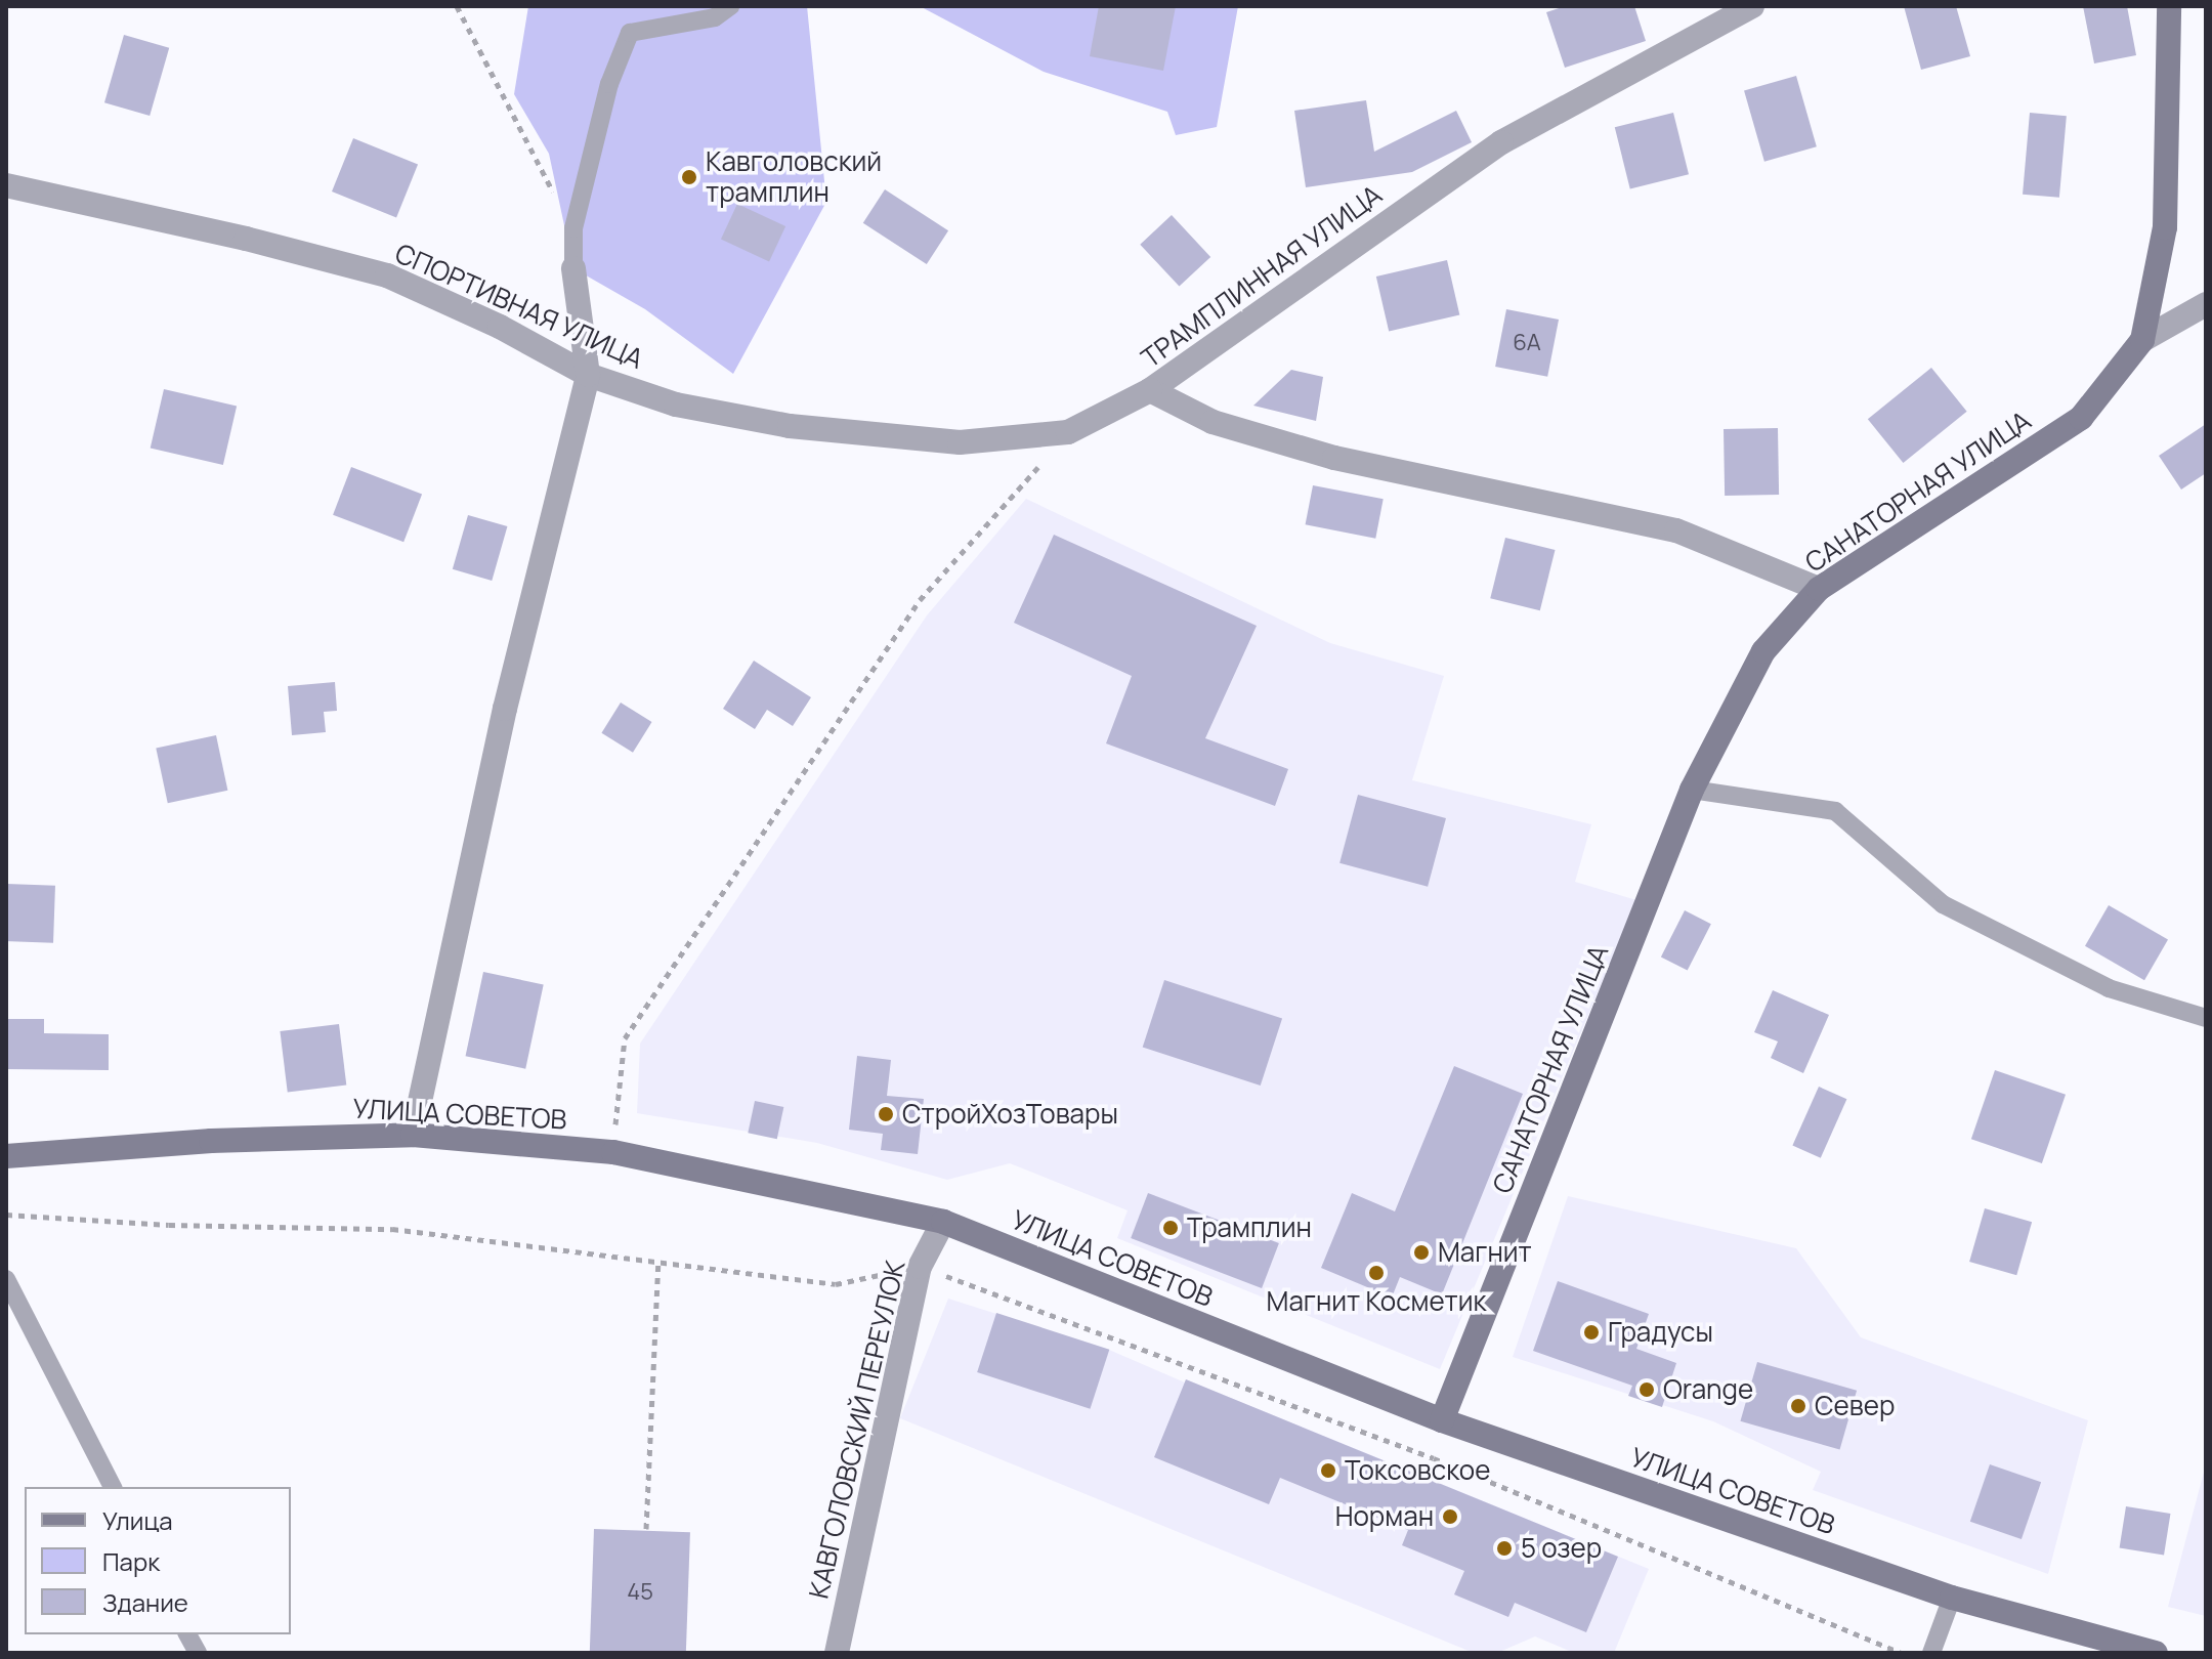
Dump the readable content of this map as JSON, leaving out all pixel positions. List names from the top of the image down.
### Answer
{
  "streets": {
    "main road": ["САНАТОРНАЯ УЛИЦА", "УЛИЦА СОВЕТОВ"],
    "street": ["ТРАМПЛИННАЯ УЛИЦА", "СПОРТИВНАЯ УЛИЦА", "КАВГОЛОВСКИЙ ПЕРЕУЛОК"]
  },
  "crossings": [
    ["ТРАМПЛИННАЯ УЛИЦА", "СПОРТИВНАЯ УЛИЦА"],
    ["ТРАМПЛИННАЯ УЛИЦА", "САНАТОРНАЯ УЛИЦА"],
    ["САНАТОРНАЯ УЛИЦА", "УЛИЦА СОВЕТОВ"],
    ["УЛИЦА СОВЕТОВ", "КАВГОЛОВСКИЙ ПЕРЕУЛОК"]
  ],
  "places": [
    "Кавголовский трамплин",
    "СтройХозТовары",
    "Трамплин",
    "Магнит",
    "Магнит Косметик",
    "Градусы",
    "Orange",
    "Север",
    "Токсовское",
    "Норман",
    "5 озер"
  ],
  "house_numbers": ["6А", "45"],
  "legend": ["Улица", "Парк", "Здание"]
}
